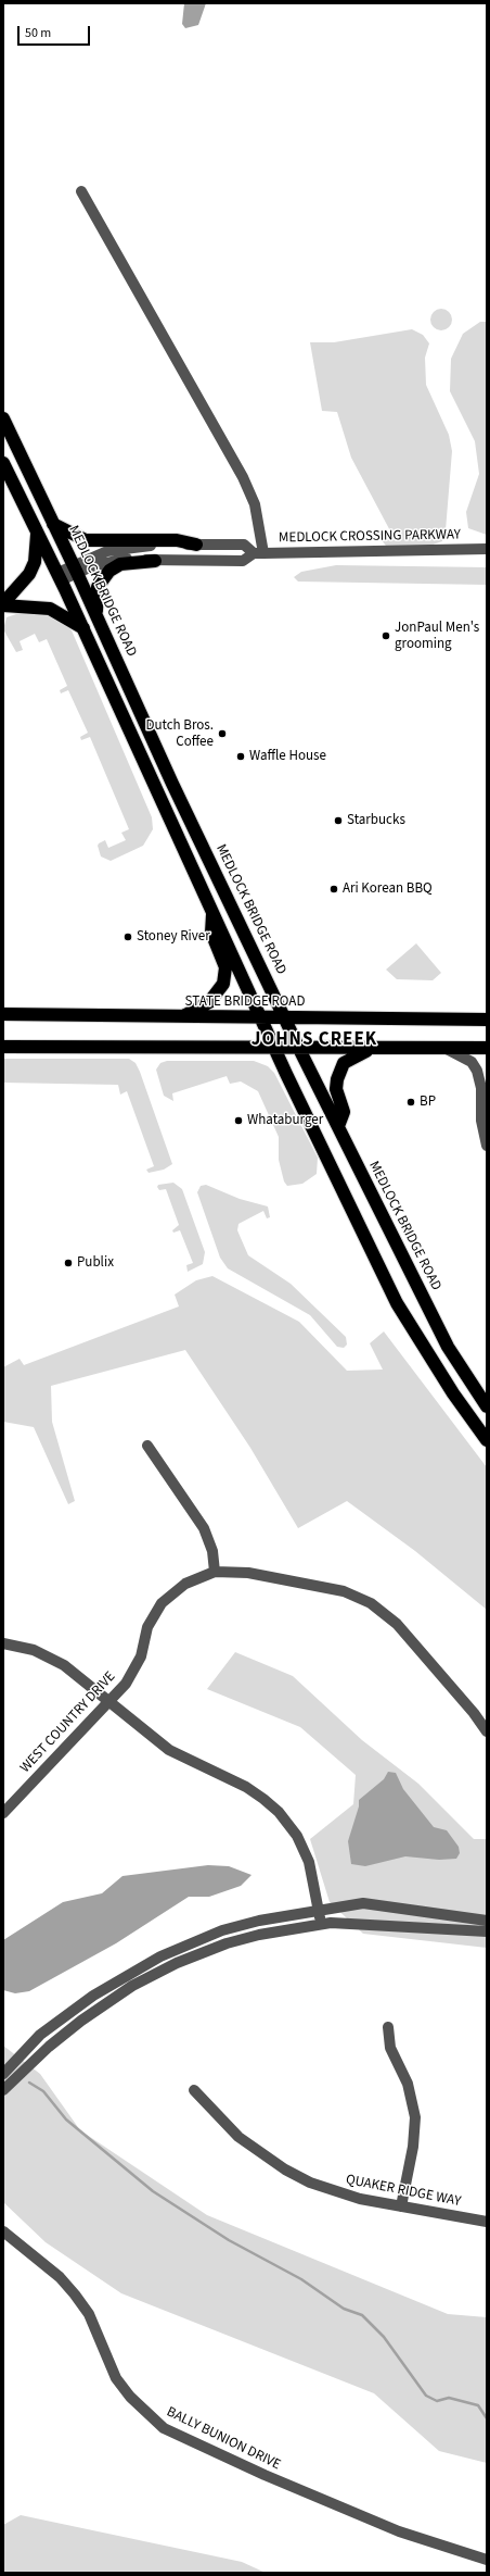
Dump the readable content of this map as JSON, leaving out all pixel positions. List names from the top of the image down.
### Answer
{
  "streets": {
    "highway": ["MEDLOCK BRIDGE ROAD", "STATE BRIDGE ROAD"],
    "street": [
      "MEDLOCK CROSSING PARKWAY",
      "WEST COUNTRY DRIVE",
      "QUAKER RIDGE WAY",
      "BALLY BUNION DRIVE"
    ]
  },
  "crossings": [
    ["MEDLOCK CROSSING PARKWAY", "MEDLOCK BRIDGE ROAD"],
    ["MEDLOCK BRIDGE ROAD", "STATE BRIDGE ROAD"]
  ],
  "districts": ["JOHNS CREEK"],
  "places": [
    "JonPaul Men's grooming",
    "Dutch Bros. Coffee",
    "Waffle House",
    "Starbucks",
    "Ari Korean BBQ",
    "Stoney River",
    "BP",
    "Whataburger",
    "Publix"
  ],
  "scale_bar": "50 m"
}
